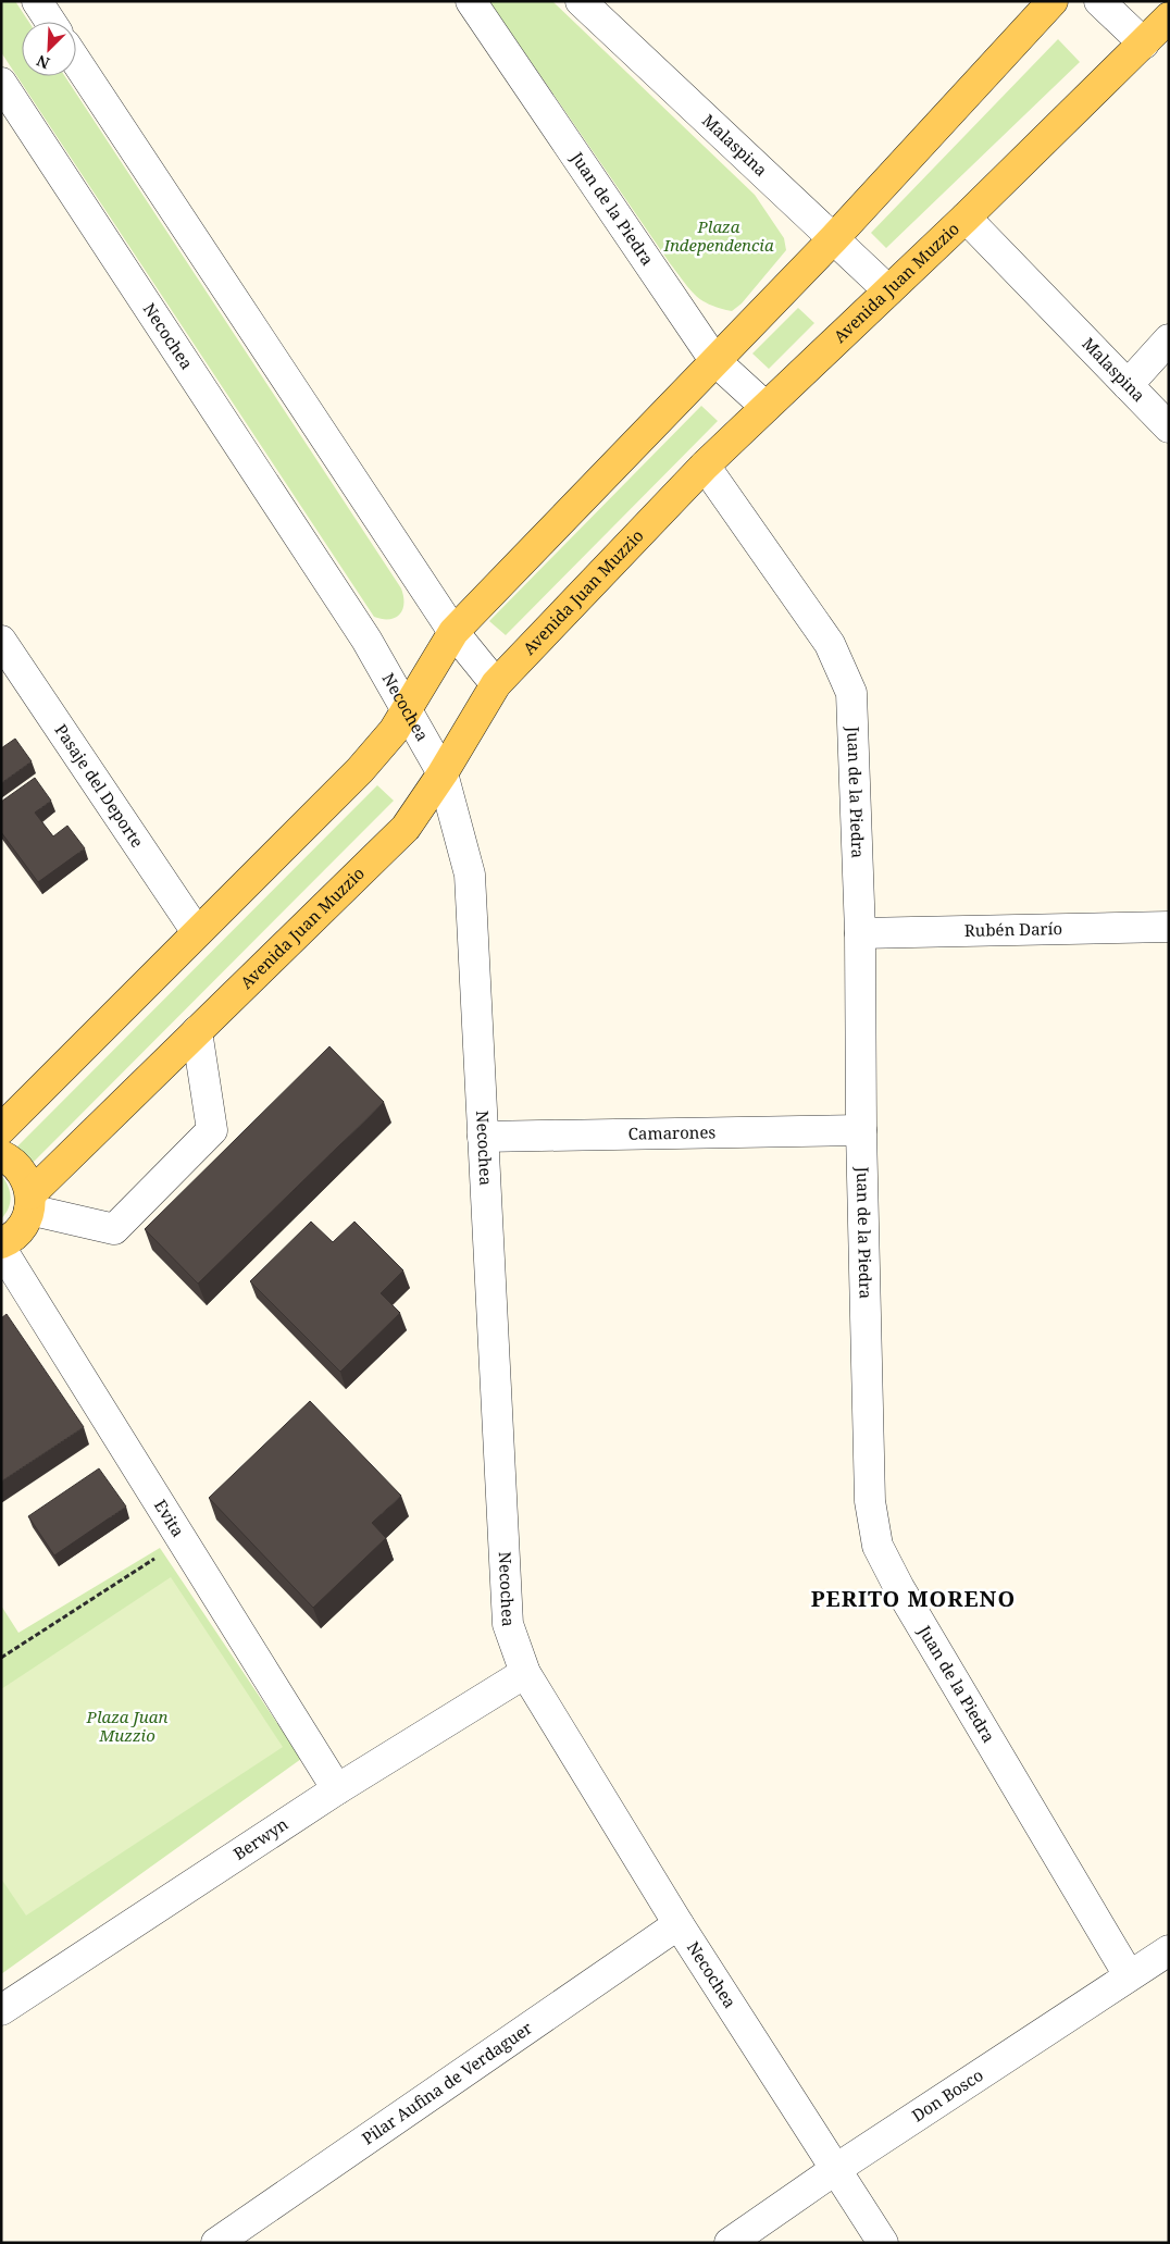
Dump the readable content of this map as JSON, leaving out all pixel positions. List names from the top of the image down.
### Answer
{
  "streets": {
    "main road": ["Avenida Juan Muzzio"],
    "street": [
      "Malaspina",
      "Juan de la Piedra",
      "Necochea",
      "Pasaje del Deporte",
      "Rubén Darío",
      "Camarones",
      "Evita",
      "Berwyn",
      "Pilar Aufina de Verdaguer",
      "Don Bosco"
    ]
  },
  "crossings": [
    ["Malaspina", "Avenida Juan Muzzio"],
    ["Juan de la Piedra", "Avenida Juan Muzzio"],
    ["Juan de la Piedra", "Rubén Darío"],
    ["Juan de la Piedra", "Camarones"],
    ["Juan de la Piedra", "Don Bosco"],
    ["Avenida Juan Muzzio", "Necochea"],
    ["Necochea", "Camarones"],
    ["Necochea", "Berwyn"],
    ["Necochea", "Pilar Aufina de Verdaguer"],
    ["Necochea", "Don Bosco"],
    ["Evita", "Berwyn"]
  ],
  "districts": ["PERITO MORENO"],
  "parks": ["Plaza Independencia", "Plaza Juan Muzzio"],
  "north": "bottom left"
}
